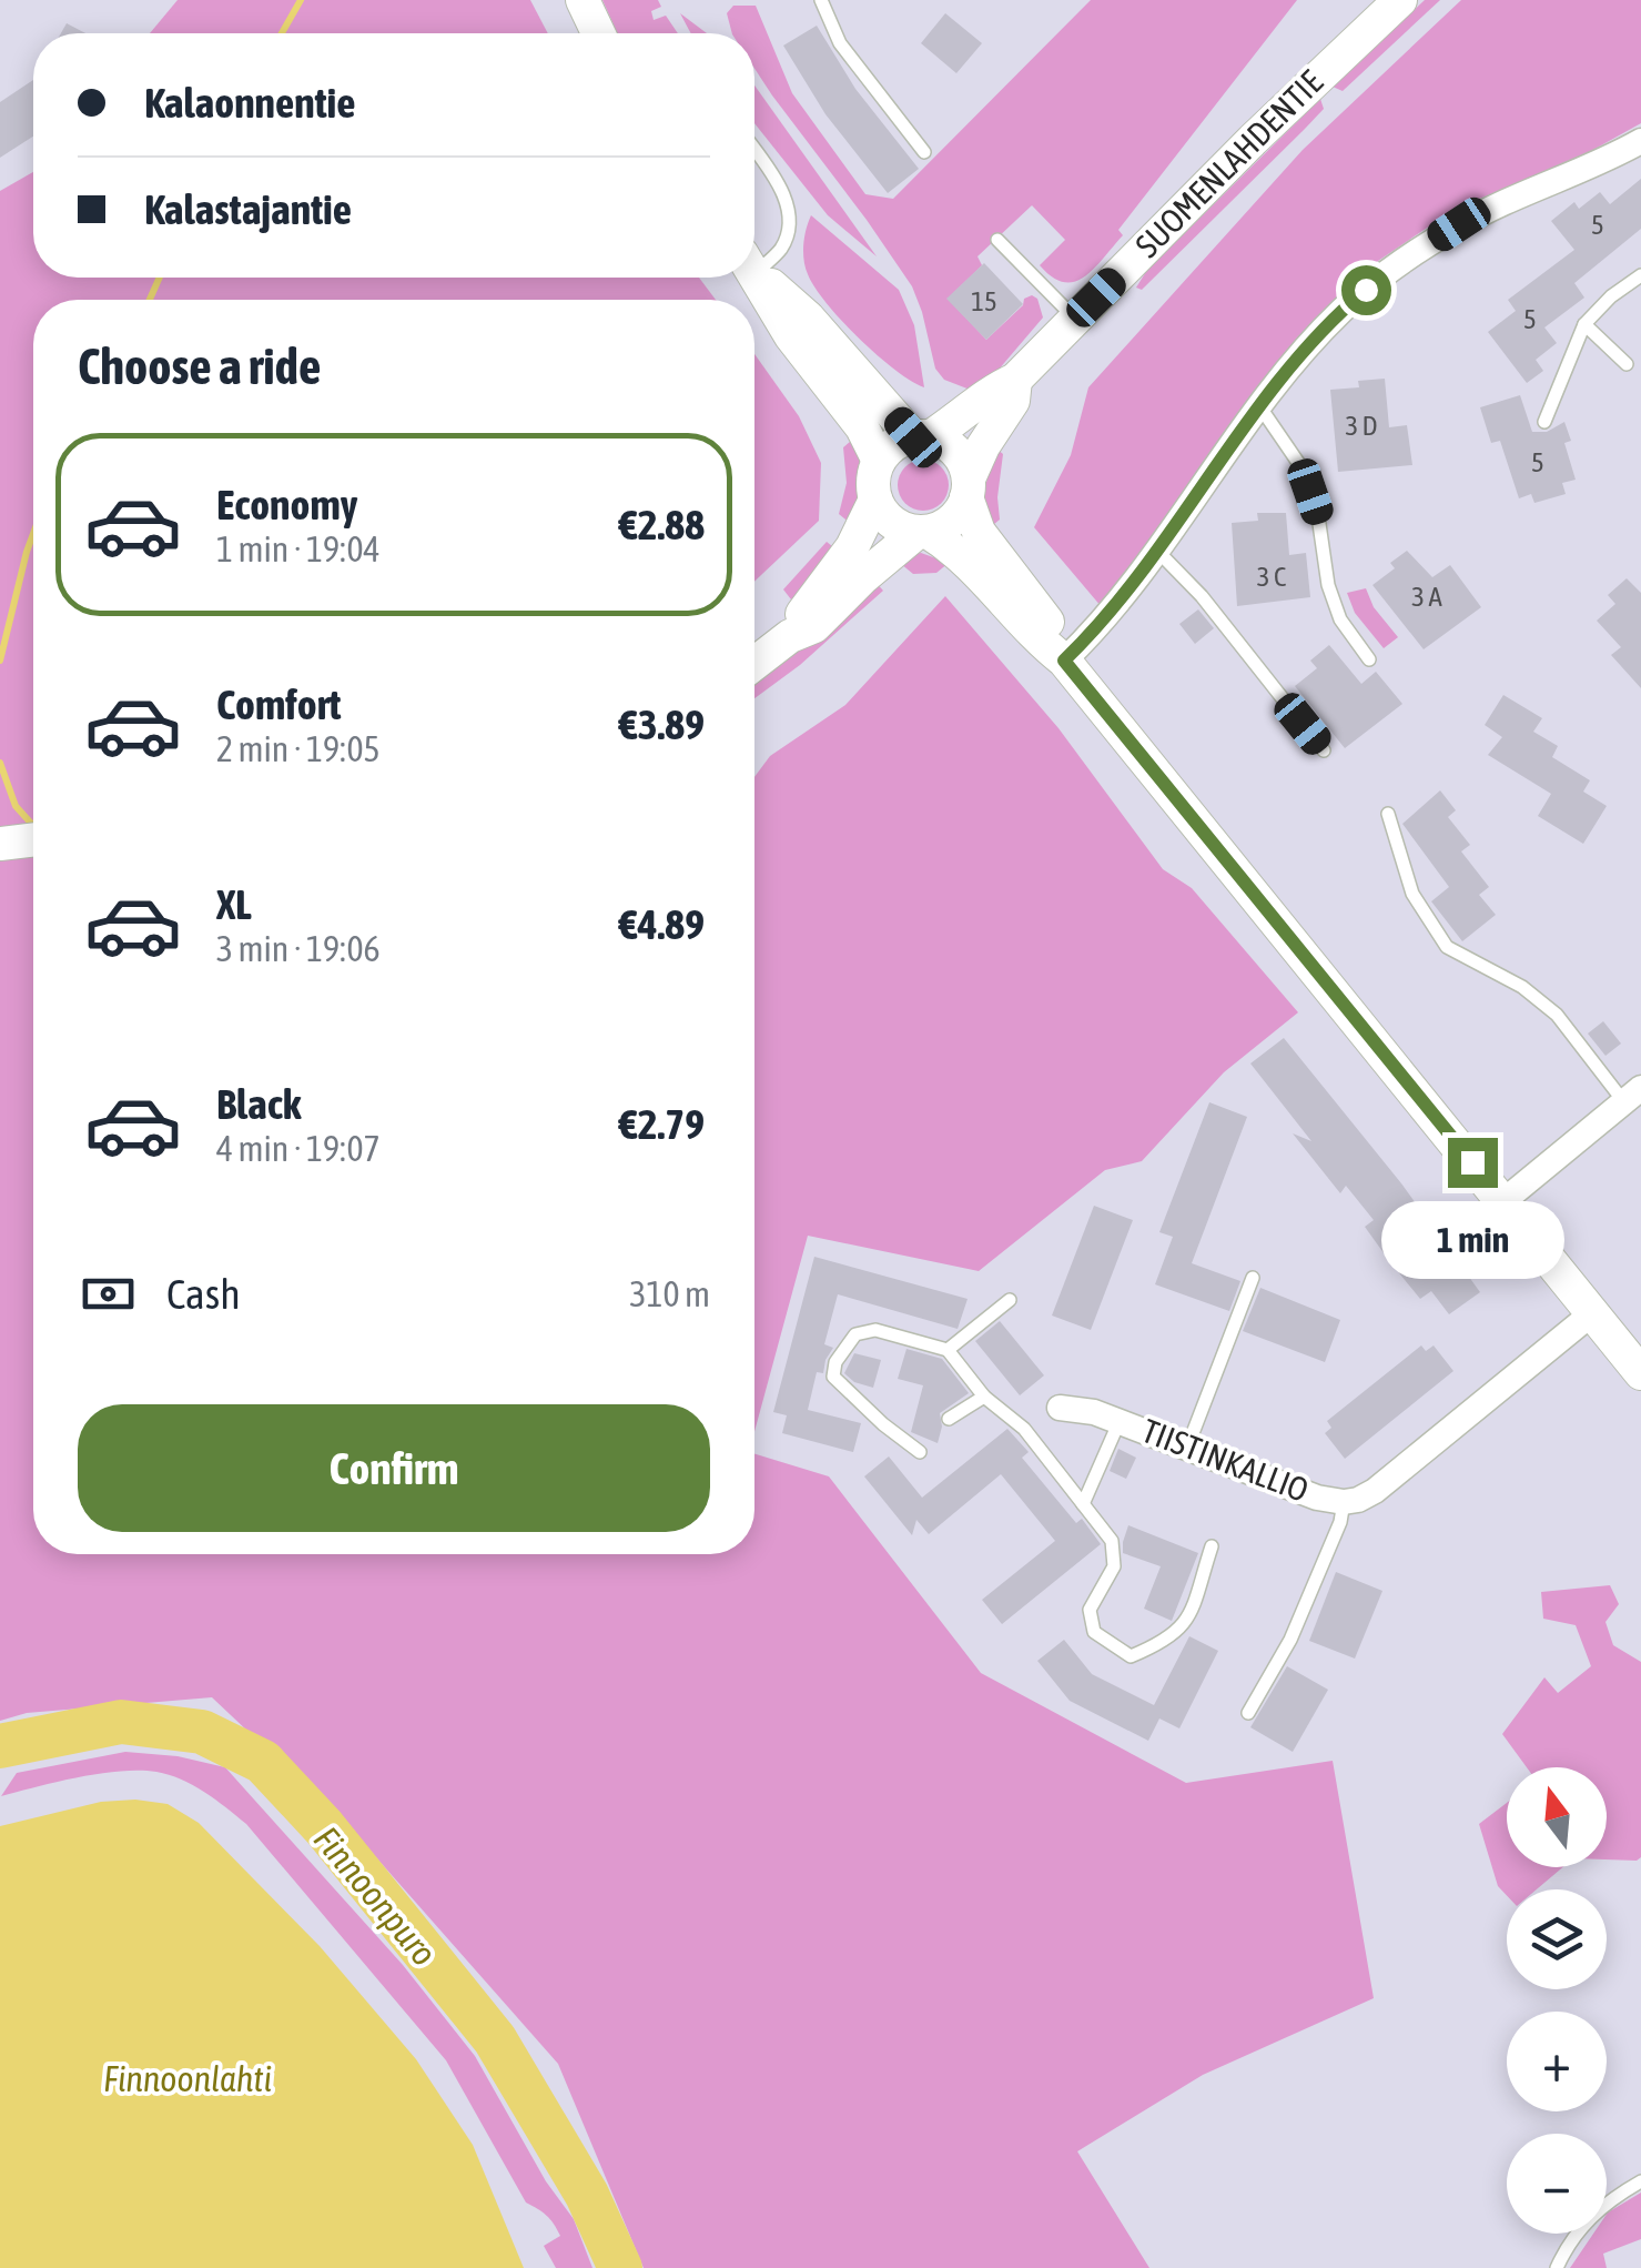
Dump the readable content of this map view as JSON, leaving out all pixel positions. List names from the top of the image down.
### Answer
{
  "streets": {
    "main road": ["SUOMENLAHDENTIE"],
    "street": ["TIISTINKALLIO"]
  },
  "water": ["Finnoonpuro", "Finnoonlahti"],
  "house_numbers": [
    "5",
    "15",
    "5",
    "3 D",
    "5",
    "3 C",
    "3 A"
  ],
  "north": "top",
  "page": {
    "banner": ["Kalaonnentie", "Kalastajantie"],
    "heading": "Choose a ride",
    "list": [
      {
        "name": "Economy",
        "note": "1 min · 19:04",
        "value": "€2.88"
      },
      {
        "name": "Comfort",
        "note": "2 min · 19:05",
        "value": "€3.89"
      },
      {
        "name": "XL",
        "note": "3 min · 19:06",
        "value": "€4.89"
      },
      {
        "name": "Black",
        "note": "4 min · 19:07",
        "value": "€2.79"
      }
    ],
    "bubble": "1 min",
    "pay": ["Cash", "310 m"],
    "buttons": "Confirm",
    "map_buttons": ["+", "−"]
  }
}
